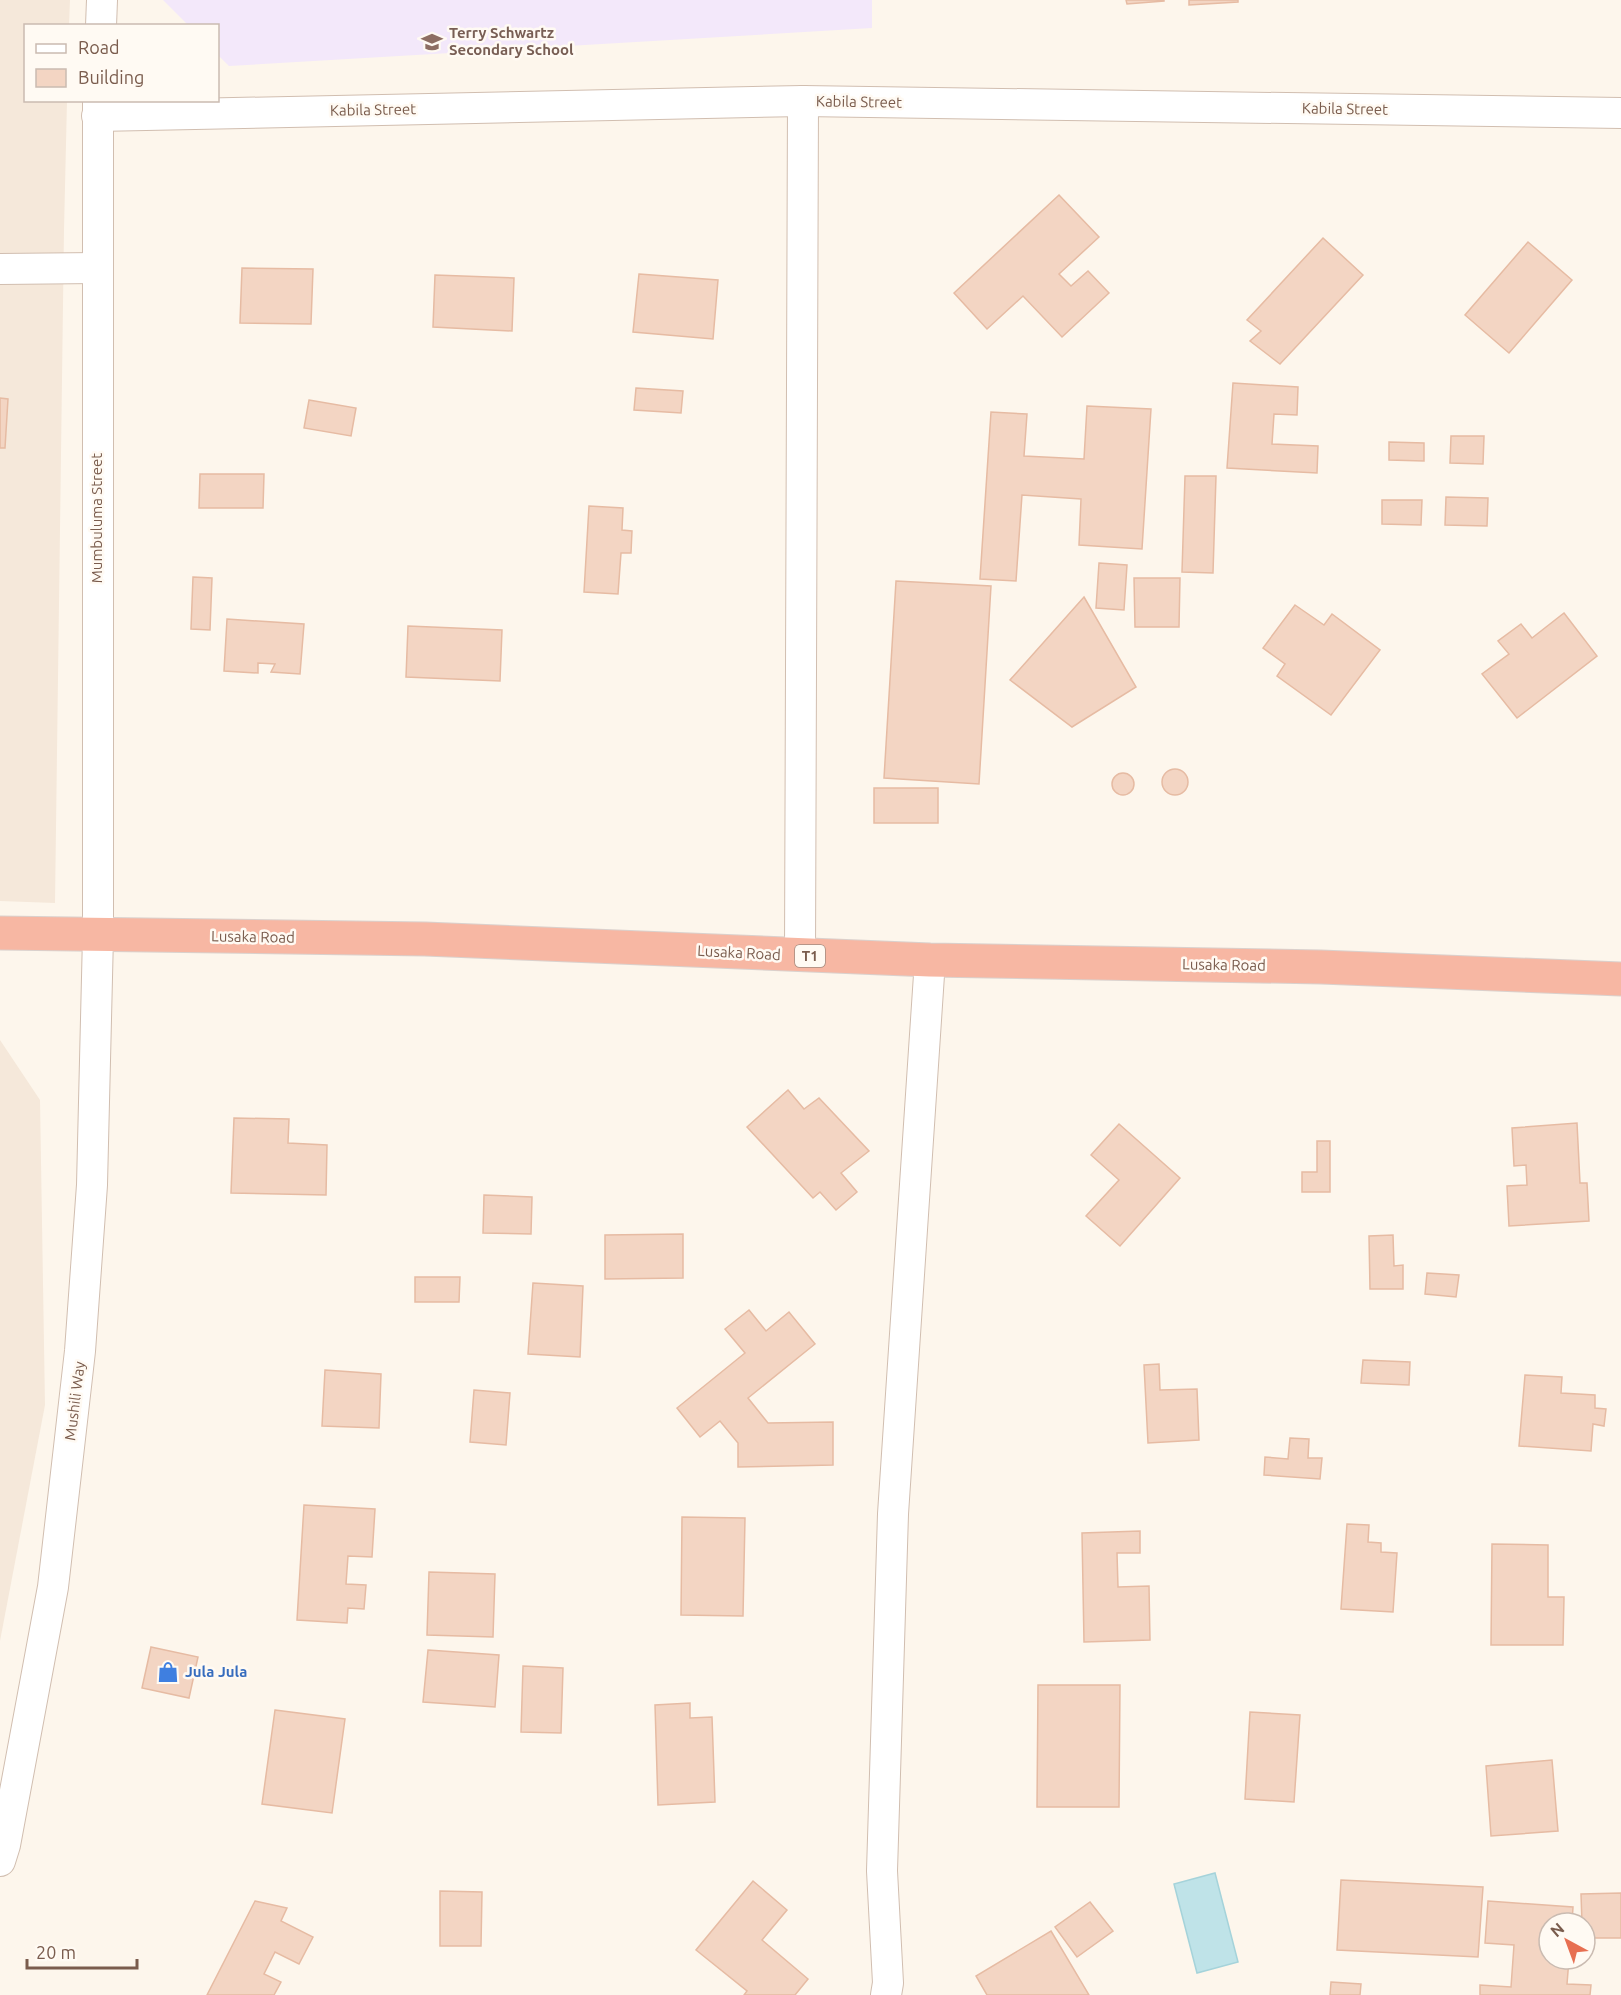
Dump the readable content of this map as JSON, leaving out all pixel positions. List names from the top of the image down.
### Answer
{
  "streets": {
    "highway": ["Lusaka Road", "T1"],
    "street": ["Kabila Street", "Mumbuluma Street", "Mushili Way"]
  },
  "crossings": [
    ["Kabila Street", "Mumbuluma Street"],
    ["Mumbuluma Street", "Lusaka Road"],
    ["Mumbuluma Street", "Mushili Way"],
    ["Lusaka Road", "Mushili Way"]
  ],
  "places": {
    "school or university": ["Terry Schwartz Secondary School"],
    "shop": ["Jula Jula"]
  },
  "legend": ["Road", "Building"],
  "scale_bar": "20 m",
  "north": "top left"
}
